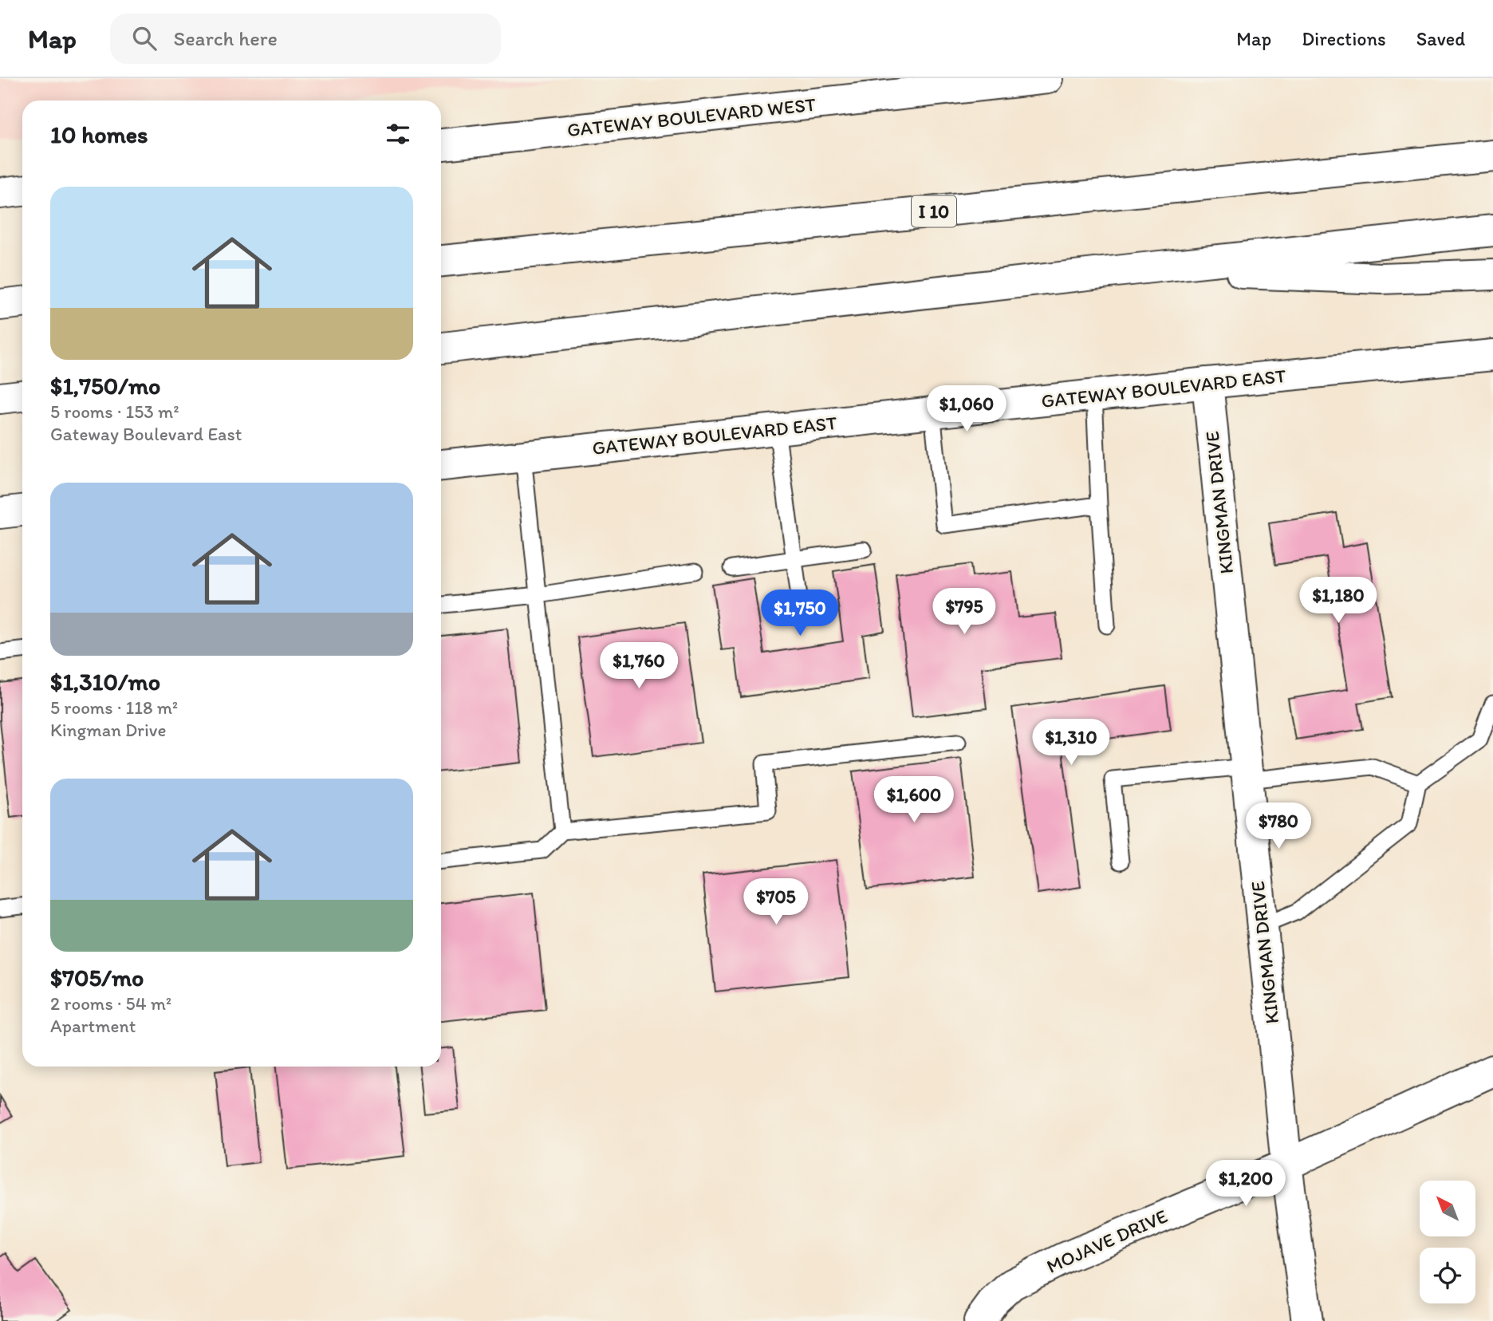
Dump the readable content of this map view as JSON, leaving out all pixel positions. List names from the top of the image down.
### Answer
{
  "streets": {
    "main road": [
      "GATEWAY BOULEVARD WEST",
      "I 10",
      "GATEWAY BOULEVARD EAST",
      "KINGMAN DRIVE",
      "MOJAVE DRIVE"
    ]
  },
  "crossings": [
    ["GATEWAY BOULEVARD EAST", "KINGMAN DRIVE"],
    ["KINGMAN DRIVE", "MOJAVE DRIVE"]
  ],
  "north": "top left",
  "page": {
    "header": "Map",
    "search": "Search here",
    "nav": ["Map", "Directions", "Saved"],
    "heading": "10 homes",
    "list": [
      {
        "name": "$1,750/mo",
        "note": "5 rooms · 153 m² · Gateway Boulevard East"
      },
      {
        "name": "$1,310/mo",
        "note": "5 rooms · 118 m² · Kingman Drive"
      },
      {
        "name": "$705/mo",
        "note": "2 rooms · 54 m² · Apartment"
      }
    ],
    "price": [
      "$1,060",
      "$1,180",
      "$795",
      "$1,750",
      "$1,760",
      "$1,310",
      "$1,600",
      "$780",
      "$705",
      "$1,200"
    ]
  }
}
